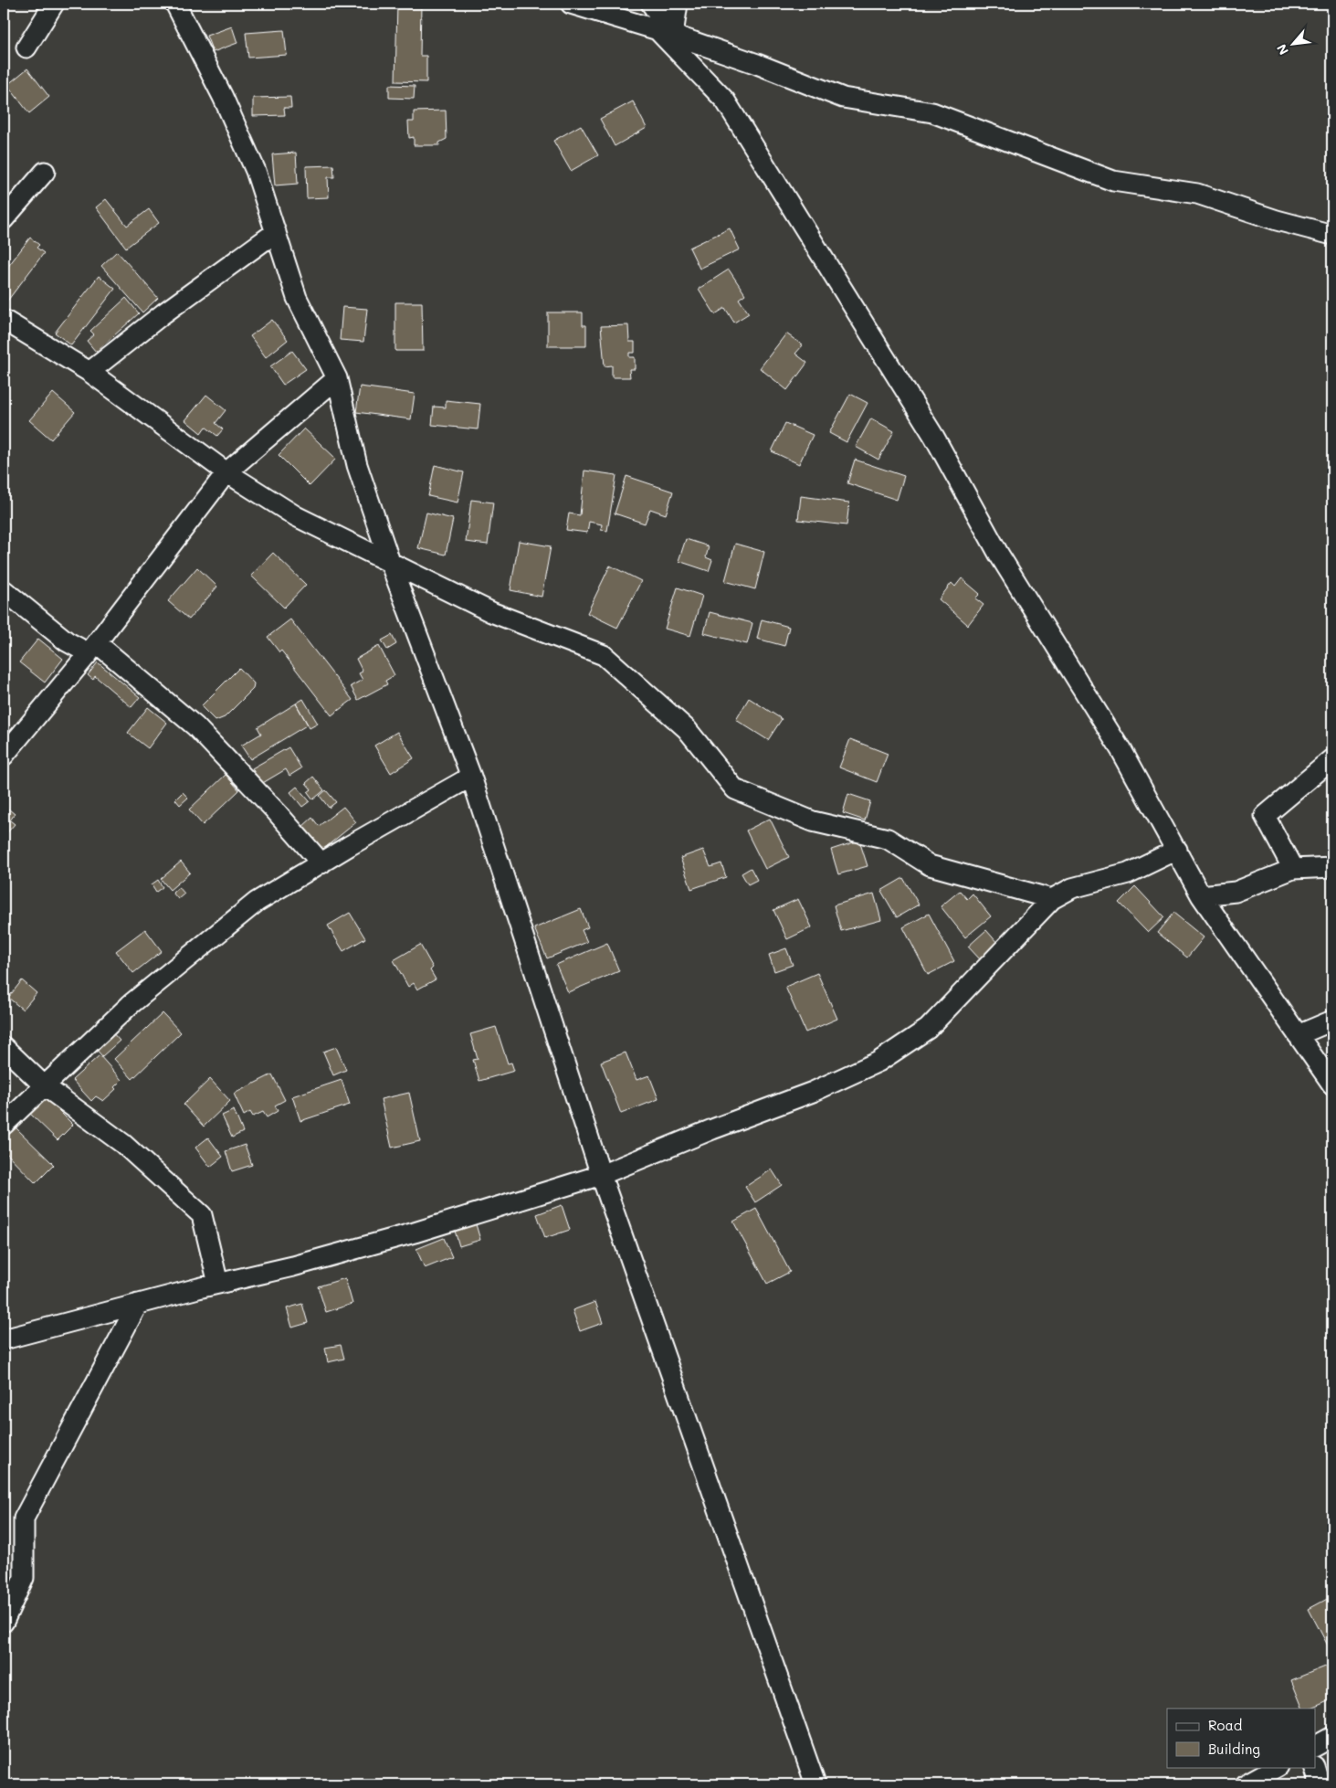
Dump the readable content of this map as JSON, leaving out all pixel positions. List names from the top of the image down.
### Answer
{
  "legend": ["Road", "Building"],
  "north": "bottom left"
}
